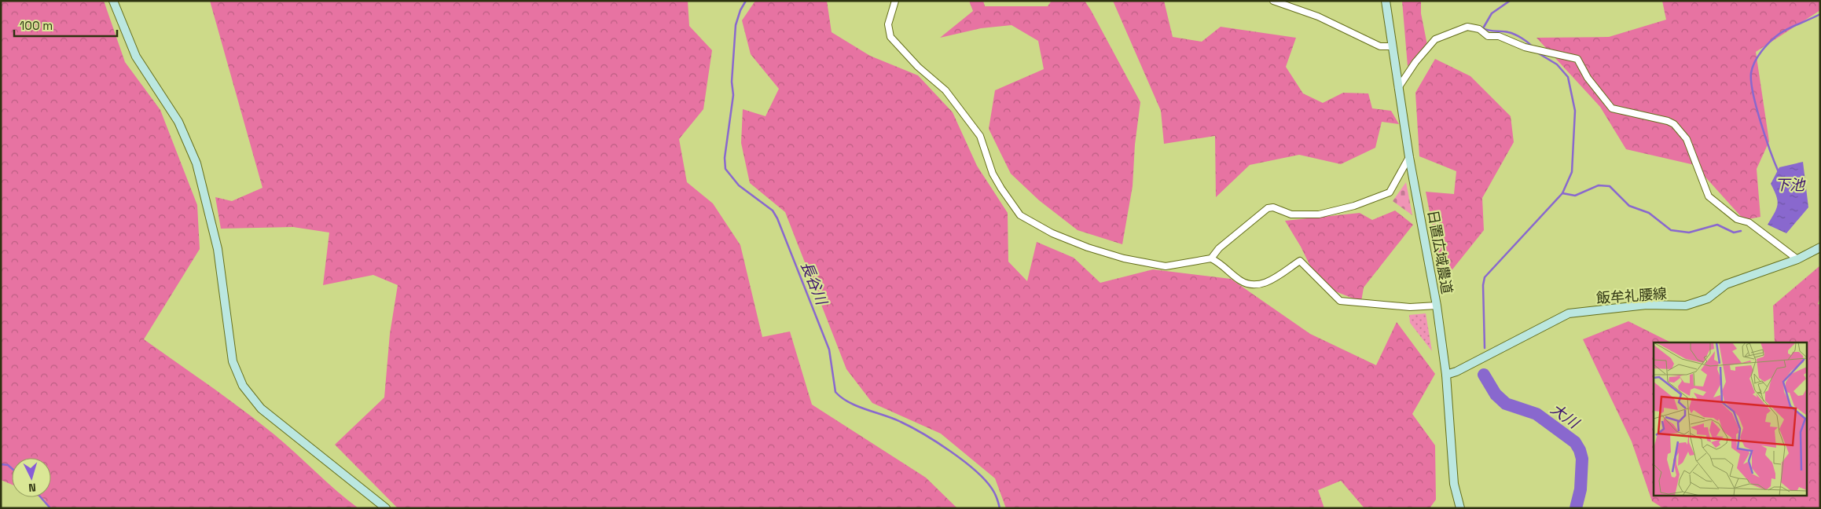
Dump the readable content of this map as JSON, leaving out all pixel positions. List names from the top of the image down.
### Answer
{
  "streets": {
    "street": ["日置広域農道", "飯牟礼腰線"]
  },
  "crossings": [
    ["日置広域農道", "飯牟礼腰線"]
  ],
  "water": ["下池", "長谷川", "大川"],
  "scale_bar": "100 m",
  "north": "bottom"
}
